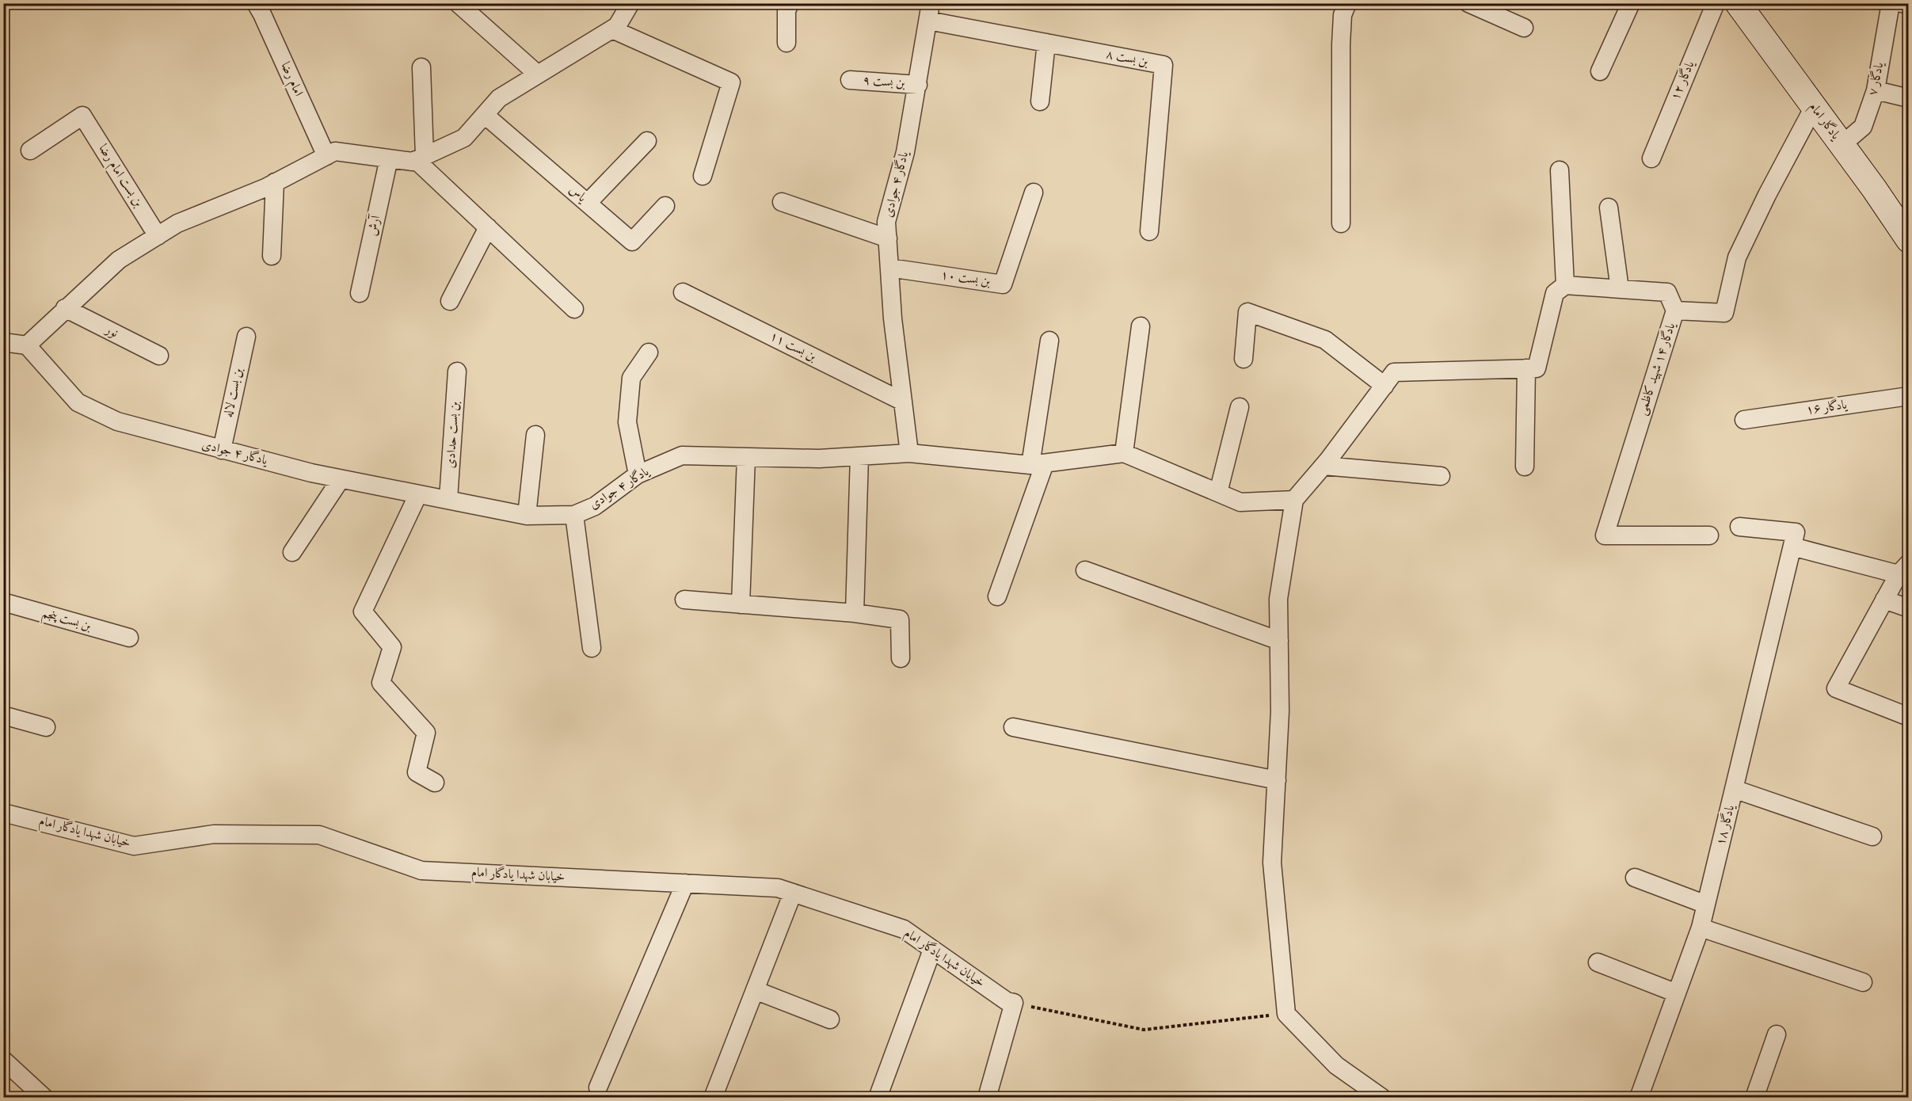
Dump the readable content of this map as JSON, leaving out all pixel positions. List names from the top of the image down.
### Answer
{
  "streets": {
    "main road": ["یادگار امام"],
    "street": [
      "بن بست ۸",
      "امام رضا",
      "یادگار ۷",
      "یادگار ۱۲",
      "بن بست ۹",
      "بن بست امام رضا",
      "یادگار ۴ جوادی",
      "یاس",
      "آرش",
      "بن بست ۱۰",
      "نور",
      "بن بست ۱۱",
      "یادگار ۱۴ شهید کاظمی",
      "بن بست لاله",
      "یادگار ۱۶",
      "بن بست حدادی",
      "بن بست پنجم",
      "یادگار ۱۸",
      "خیابان شهدا یادگار امام"
    ]
  },
  "crossings": [
    ["بن بست ۸", "یادگار ۴ جوادی"],
    ["یادگار ۷", "یادگار امام"],
    ["بن بست ۹", "یادگار ۴ جوادی"],
    ["یادگار امام", "یادگار ۱۴ شهید کاظمی"],
    ["یادگار ۴ جوادی", "بن بست ۱۰"],
    ["یادگار ۴ جوادی", "بن بست ۱۱"],
    ["یادگار ۴ جوادی", "بن بست لاله"],
    ["یادگار ۴ جوادی", "بن بست حدادی"]
  ]
}
